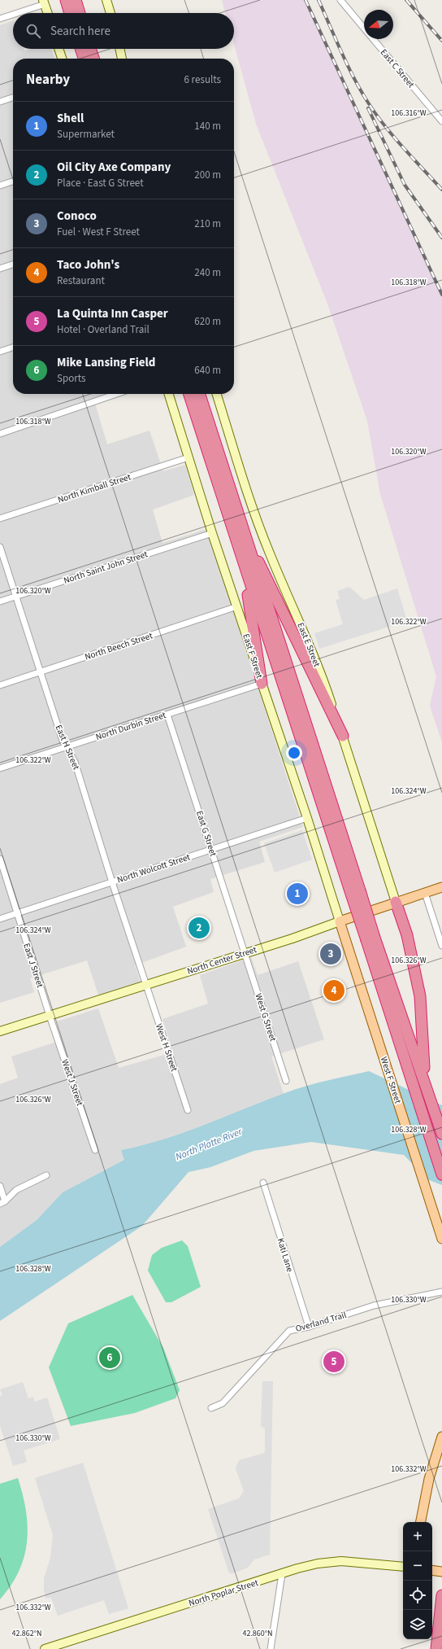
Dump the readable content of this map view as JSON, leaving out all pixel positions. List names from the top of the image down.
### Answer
{
  "streets": {
    "main road": [
      "East E Street",
      "East F Street",
      "North Center Street",
      "West F Street",
      "North Poplar Street"
    ],
    "street": [
      "East C Street",
      "North Kimball Street",
      "North Saint John Street",
      "North Beech Street",
      "North Durbin Street",
      "East H Street",
      "East G Street",
      "North Wolcott Street",
      "East J Street",
      "West G Street",
      "West H Street",
      "West J Street",
      "Kati Lane",
      "Overland Trail"
    ]
  },
  "crossings": [
    ["North Kimball Street", "East F Street"],
    ["North Saint John Street", "East F Street"],
    ["North Saint John Street", "East H Street"],
    ["East E Street", "North Center Street"],
    ["North Beech Street", "East F Street"],
    ["North Beech Street", "East H Street"],
    ["East F Street", "North Durbin Street"],
    ["East F Street", "North Wolcott Street"],
    ["East F Street", "North Center Street"],
    ["East F Street", "West F Street"],
    ["North Durbin Street", "East H Street"],
    ["North Durbin Street", "East G Street"],
    ["East H Street", "North Wolcott Street"],
    ["East H Street", "North Center Street"],
    ["East H Street", "West H Street"],
    ["East G Street", "North Wolcott Street"],
    ["East G Street", "North Center Street"],
    ["East G Street", "West G Street"],
    ["North Wolcott Street", "East J Street"],
    ["North Center Street", "East J Street"],
    ["North Center Street", "West G Street"],
    ["North Center Street", "West H Street"],
    ["North Center Street", "West F Street"],
    ["North Center Street", "West J Street"],
    ["East J Street", "West J Street"],
    ["Kati Lane", "Overland Trail"]
  ],
  "water": ["North Platte River"],
  "north": "left",
  "page": {
    "search": "Search here",
    "heading": ["Nearby", "6 results"],
    "list": [
      {
        "mark": "1",
        "name": "Shell",
        "note": "Supermarket",
        "value": "140 m"
      },
      {
        "mark": "2",
        "name": "Oil City Axe Company",
        "note": "Place · East G Street",
        "value": "200 m"
      },
      {
        "mark": "3",
        "name": "Conoco",
        "note": "Fuel · West F Street",
        "value": "210 m"
      },
      {
        "mark": "4",
        "name": "Taco John's",
        "note": "Restaurant",
        "value": "240 m"
      },
      {
        "mark": "5",
        "name": "La Quinta Inn Casper",
        "note": "Hotel · Overland Trail",
        "value": "620 m"
      },
      {
        "mark": "6",
        "name": "Mike Lansing Field",
        "note": "Sports",
        "value": "640 m"
      }
    ],
    "pins": [
      "1",
      "2",
      "3",
      "4",
      "6",
      "5"
    ],
    "map_buttons": ["+", "−"]
  },
  "coordinates": [
    "106.316°W",
    "106.318°W",
    "106.320°W",
    "106.322°W",
    "106.324°W",
    "106.326°W",
    "106.328°W",
    "106.330°W",
    "106.332°W",
    "42.862°N",
    "42.860°N"
  ]
}
